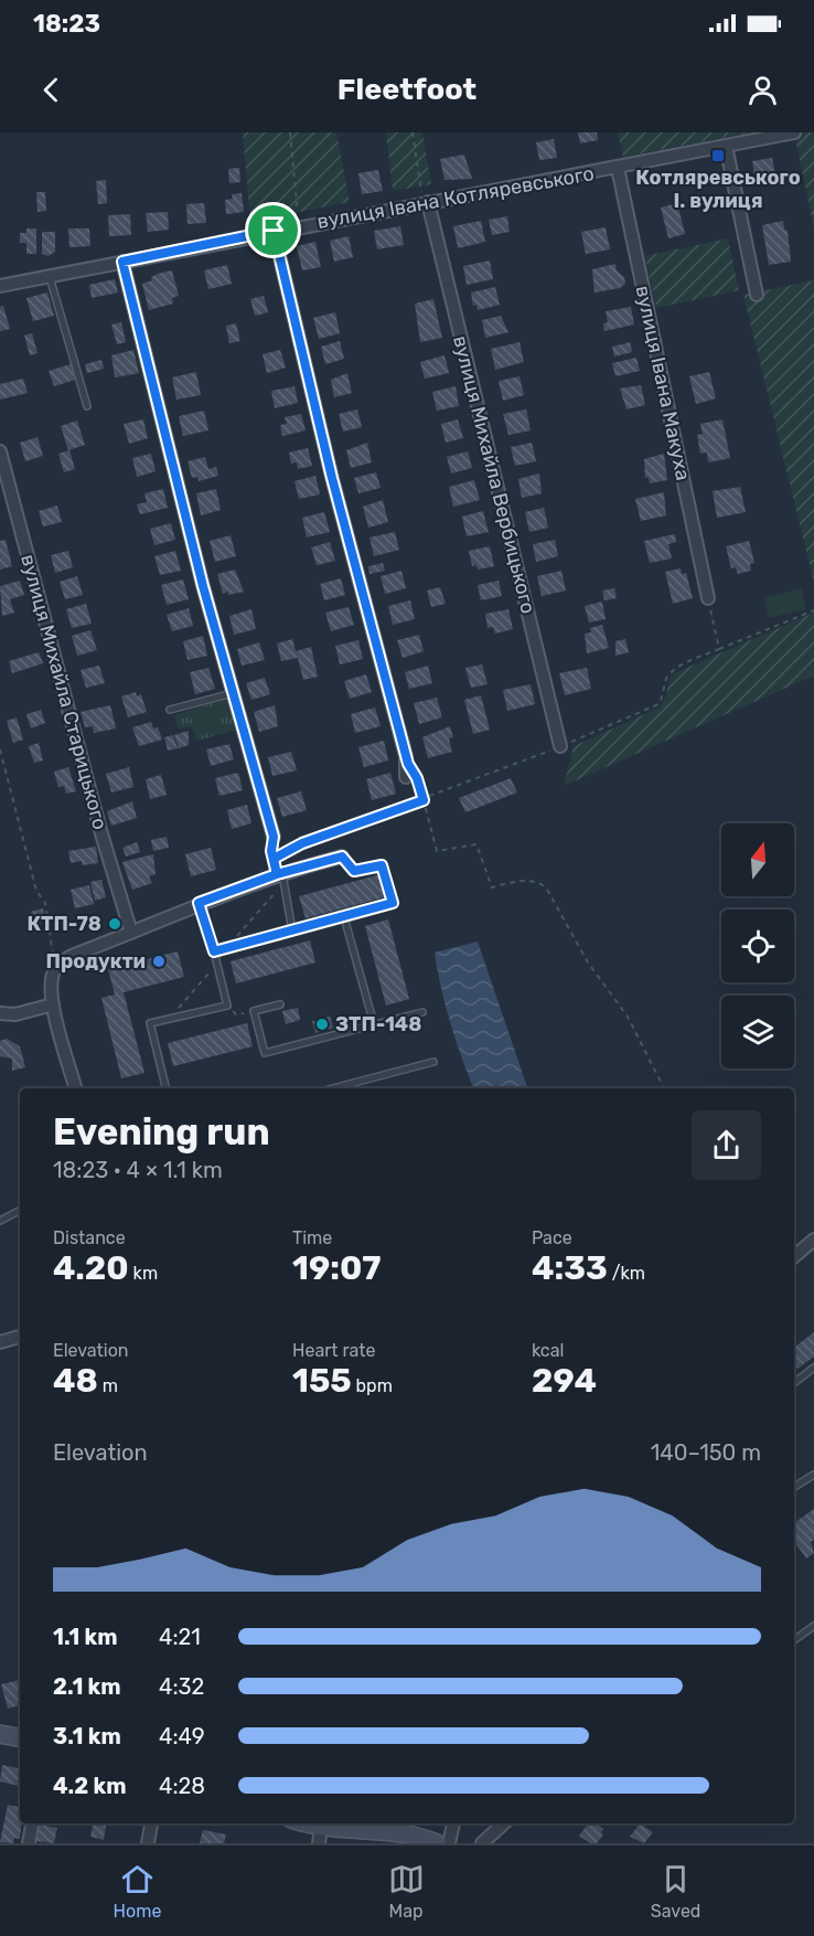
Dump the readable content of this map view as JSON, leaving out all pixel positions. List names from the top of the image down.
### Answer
{
  "streets": {
    "street": [
      "вулиця Івана Котляревського",
      "вулиця Івана Макуха",
      "вулиця Михайла Вербицького",
      "вулиця Михайла Старицького"
    ]
  },
  "crossings": [
    ["вулиця Івана Котляревського", "вулиця Івана Макуха"],
    ["вулиця Івана Котляревського", "вулиця Михайла Вербицького"]
  ],
  "places": {
    "transit": ["Котляревського І. вулиця"],
    "other": ["КТП-78", "Продукти", "ЗТП-148"]
  },
  "north": "top",
  "page": {
    "status": "18:23",
    "header": "Fleetfoot",
    "heading": ["Evening run", "18:23 · 4 × 1.1 km"],
    "stats": [
      ["Distance", "4.20 km"],
      ["Time", "19:07"],
      ["Pace", "4:33 /km"],
      ["Elevation", "48 m"],
      ["Heart rate", "155 bpm"],
      ["kcal", "294"]
    ],
    "chart": ["Elevation", "140–150 m"],
    "list": [
      {
        "name": "1.1 km",
        "note": "4:21"
      },
      {
        "name": "2.1 km",
        "note": "4:32"
      },
      {
        "name": "3.1 km",
        "note": "4:49"
      },
      {
        "name": "4.2 km",
        "note": "4:28"
      }
    ],
    "tabs": ["Home", "Map", "Saved"]
  }
}
